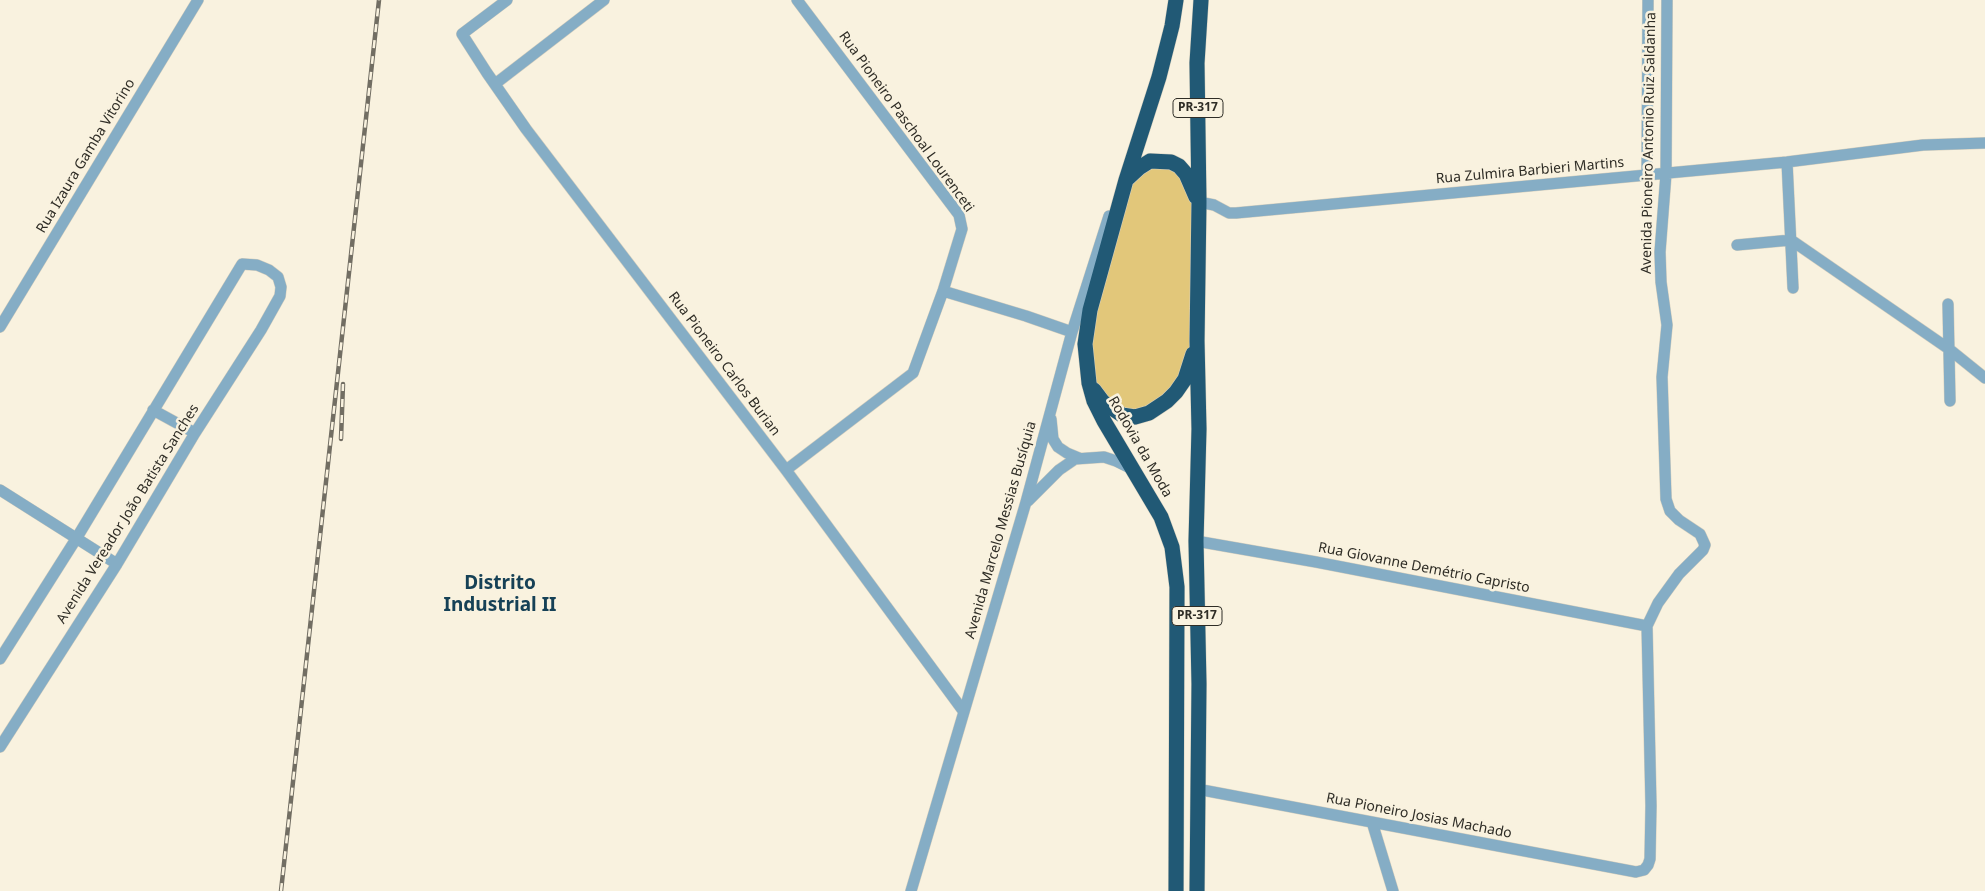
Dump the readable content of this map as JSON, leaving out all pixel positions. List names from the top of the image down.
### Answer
{
  "streets": {
    "highway": ["PR-317", "Rodovia da Moda"],
    "street": [
      "Rua Pioneiro Paschoal Lourenceti",
      "Avenida Pioneiro Antonio Ruiz Saldanha",
      "Rua Izaura Gamba Vitorino",
      "Rua Zulmira Barbieri Martins",
      "Rua Pioneiro Carlos Burian",
      "Avenida Vereador João Batista Sanches",
      "Avenida Marcelo Messias Busíquia",
      "Rua Giovanne Demétrio Capristo",
      "Rua Pioneiro Josias Machado"
    ]
  },
  "crossings": [
    ["PR-317", "Rua Zulmira Barbieri Martins"],
    ["PR-317", "Rua Giovanne Demétrio Capristo"],
    ["PR-317", "Rua Pioneiro Josias Machado"],
    ["Rua Pioneiro Paschoal Lourenceti", "Rua Pioneiro Carlos Burian"],
    ["Avenida Pioneiro Antonio Ruiz Saldanha", "Rua Zulmira Barbieri Martins"],
    ["Avenida Pioneiro Antonio Ruiz Saldanha", "Rua Giovanne Demétrio Capristo"],
    ["Avenida Pioneiro Antonio Ruiz Saldanha", "Rua Pioneiro Josias Machado"],
    ["Rua Pioneiro Carlos Burian", "Avenida Marcelo Messias Busíquia"],
    ["Rodovia da Moda", "Avenida Marcelo Messias Busíquia"]
  ],
  "districts": ["Distrito Industrial II"]
}
